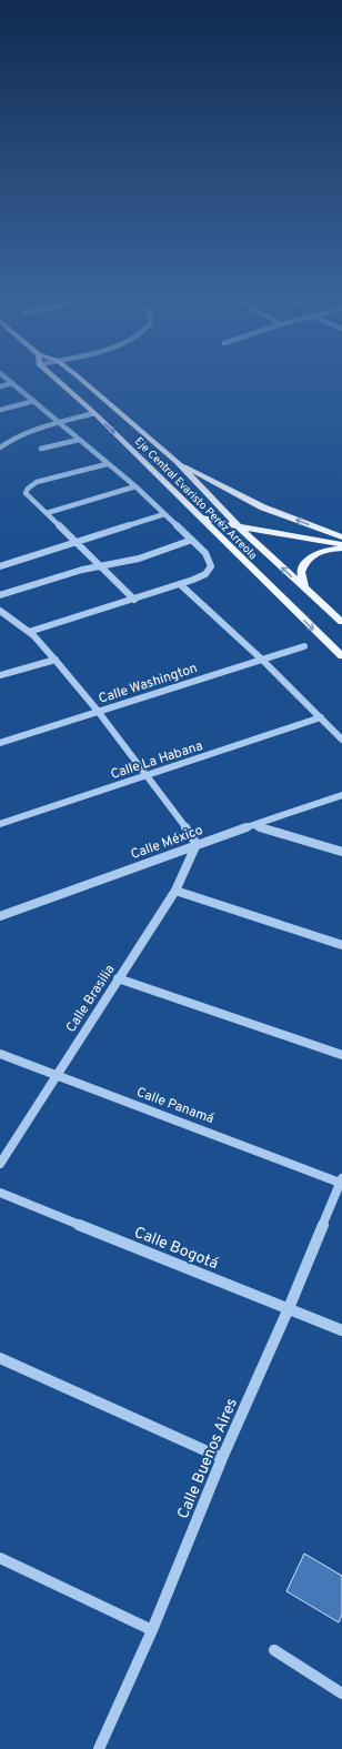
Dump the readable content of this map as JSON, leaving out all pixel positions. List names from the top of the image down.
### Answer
{
  "streets": {
    "main road": ["Eje Central Evaristo Peréz Arreola"],
    "street": [
      "Calle Washington",
      "Calle La Habana",
      "Calle México",
      "Calle Brasilia",
      "Calle Panamá",
      "Calle Bogotá",
      "Calle Buenos Aires"
    ]
  },
  "crossings": [
    ["Calle México", "Calle Brasilia"],
    ["Calle Brasilia", "Calle Panamá"],
    ["Calle Panamá", "Calle Buenos Aires"],
    ["Calle Bogotá", "Calle Buenos Aires"]
  ]
}
